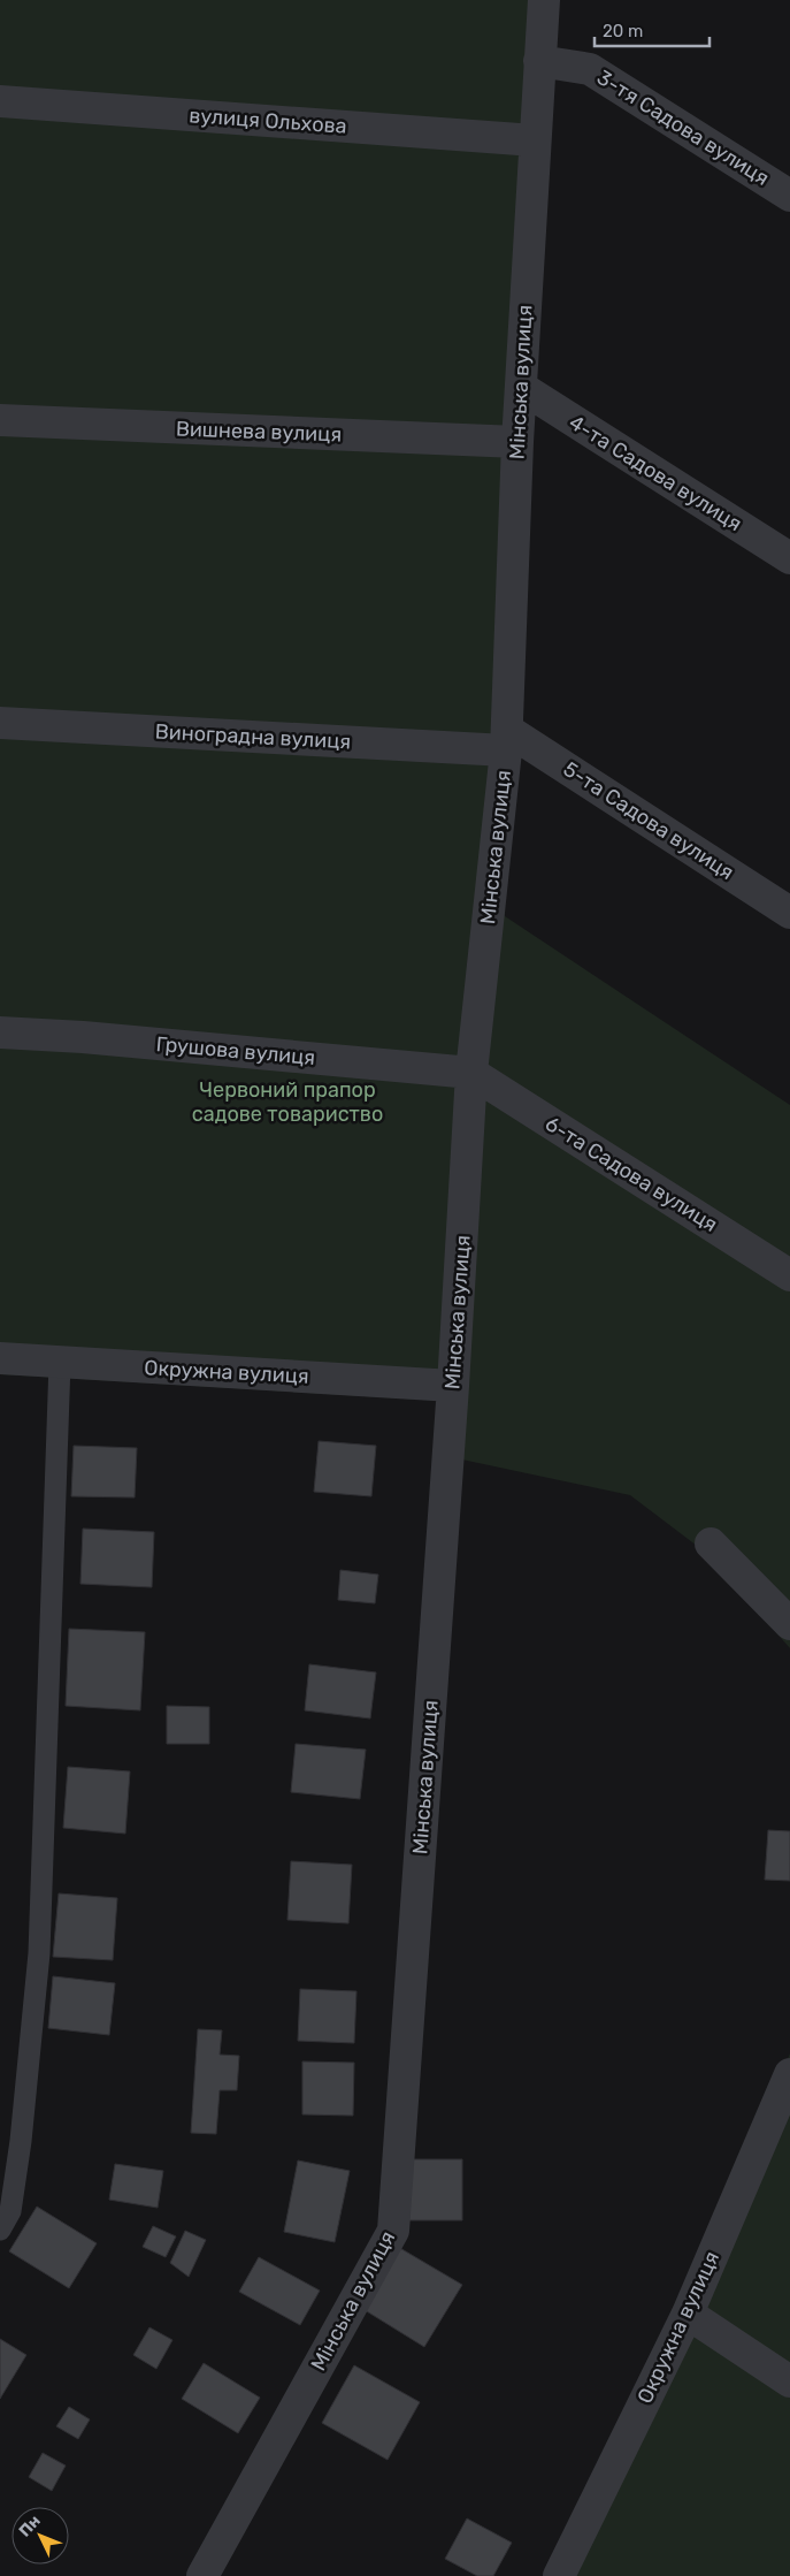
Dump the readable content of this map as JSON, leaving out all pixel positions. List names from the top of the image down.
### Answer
{
  "streets": {
    "street": [
      "вулиця Ольхова",
      "3-тя Садова вулиця",
      "Мінська вулиця",
      "Вишнева вулиця",
      "4-та Садова вулиця",
      "Виноградна вулиця",
      "5-та Садова вулиця",
      "Грушова вулиця",
      "6-та Садова вулиця",
      "Окружна вулиця"
    ]
  },
  "crossings": [
    ["вулиця Ольхова", "Мінська вулиця"],
    ["3-тя Садова вулиця", "Мінська вулиця"],
    ["Мінська вулиця", "Вишнева вулиця"],
    ["Мінська вулиця", "4-та Садова вулиця"],
    ["Мінська вулиця", "Виноградна вулиця"],
    ["Мінська вулиця", "5-та Садова вулиця"],
    ["Мінська вулиця", "Грушова вулиця"],
    ["Мінська вулиця", "6-та Садова вулиця"],
    ["Мінська вулиця", "Окружна вулиця"],
    ["Виноградна вулиця", "5-та Садова вулиця"],
    ["Грушова вулиця", "6-та Садова вулиця"]
  ],
  "parks": ["Червоний прапор садове товариство"],
  "scale_bar": "20 m",
  "north": "top left"
}
